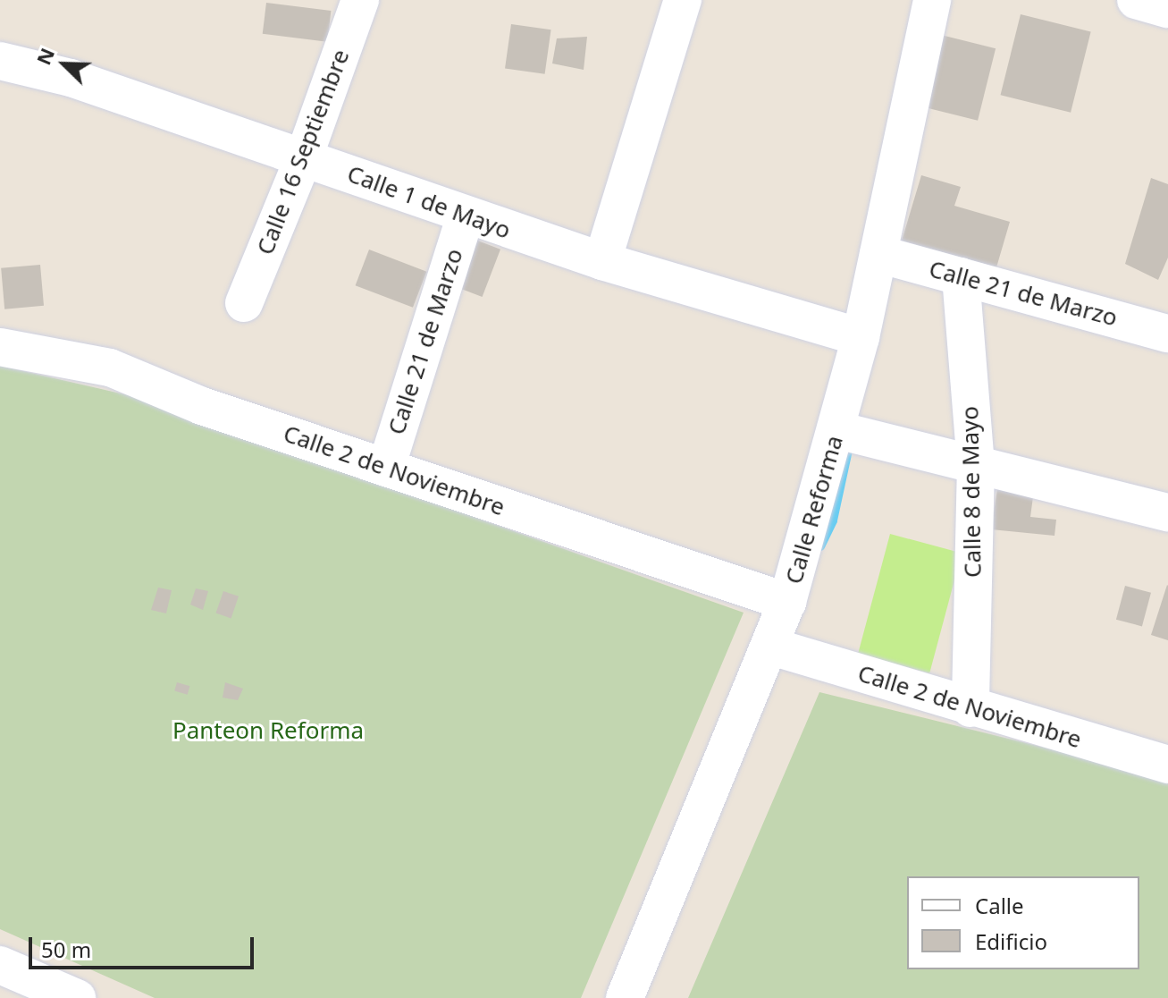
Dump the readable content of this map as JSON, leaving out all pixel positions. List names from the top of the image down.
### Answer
{
  "streets": {
    "street": [
      "Calle 16 Septiembre",
      "Calle 1 de Mayo",
      "Calle 21 de Marzo",
      "Calle 2 de Noviembre",
      "Calle 8 de Mayo",
      "Calle Reforma"
    ]
  },
  "crossings": [
    ["Calle 16 Septiembre", "Calle 1 de Mayo"],
    ["Calle 1 de Mayo", "Calle 21 de Marzo"],
    ["Calle 1 de Mayo", "Calle Reforma"],
    ["Calle 21 de Marzo", "Calle 2 de Noviembre"],
    ["Calle 21 de Marzo", "Calle 8 de Mayo"],
    ["Calle 21 de Marzo", "Calle Reforma"],
    ["Calle 2 de Noviembre", "Calle 8 de Mayo"],
    ["Calle 2 de Noviembre", "Calle Reforma"]
  ],
  "parks": ["Panteon Reforma"],
  "legend": ["Calle", "Edificio"],
  "scale_bar": "50 m",
  "north": "top left"
}
